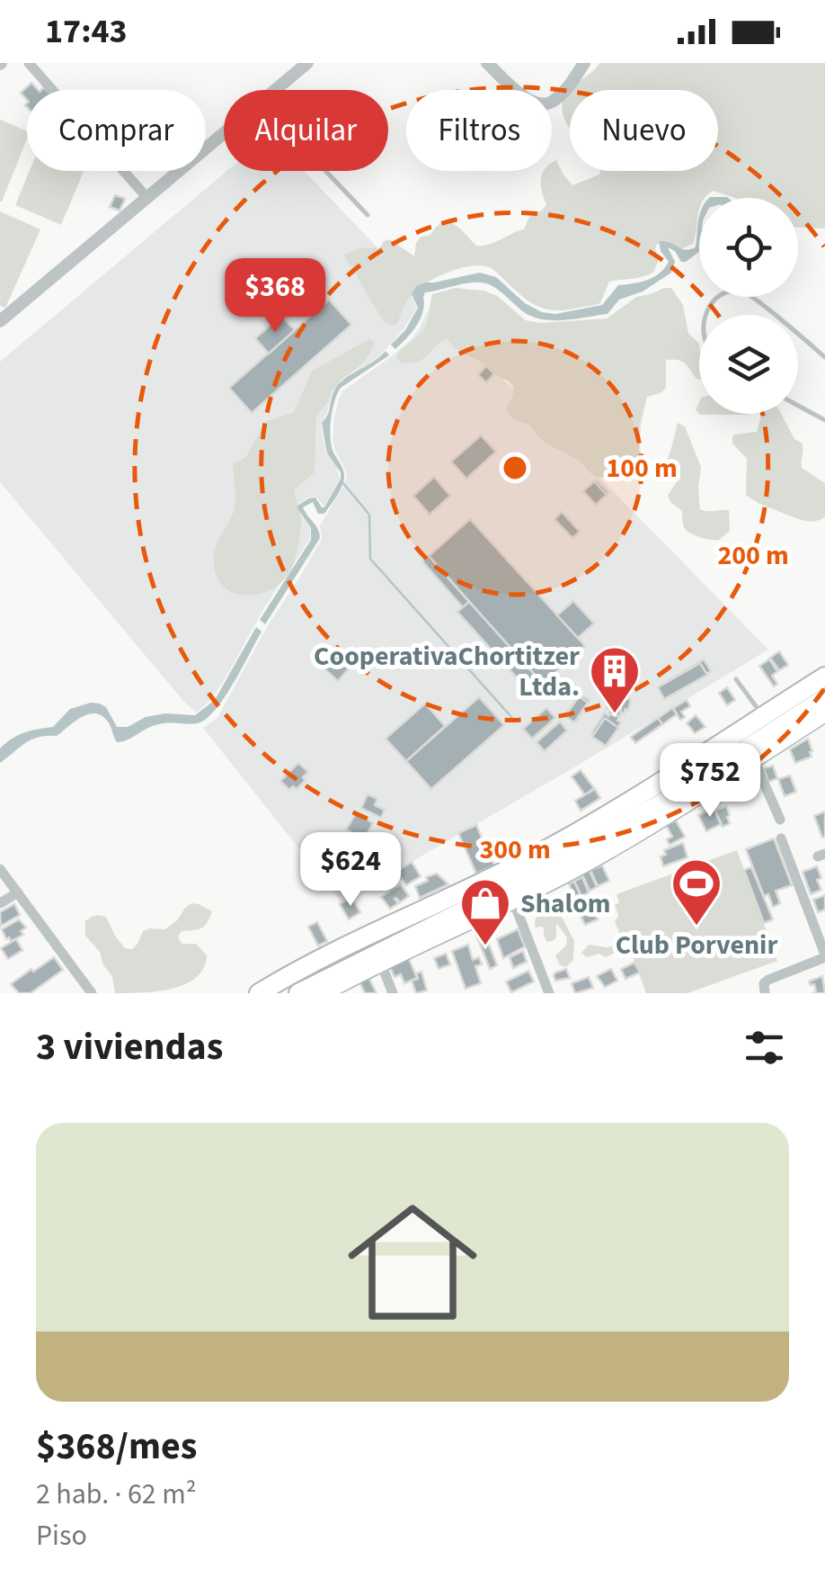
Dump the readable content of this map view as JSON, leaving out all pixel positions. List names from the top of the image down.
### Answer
{
  "places": {
    "building": ["CooperativaChortitzer Ltda."],
    "sports": ["Club Porvenir"],
    "shop": ["Shalom"]
  },
  "page": {
    "status": "17:43",
    "chip": [
      "Comprar",
      "Alquilar",
      "Filtros",
      "Nuevo"
    ],
    "price": ["$368", "$752", "$624"],
    "heading": "3 viviendas",
    "list": [
      {
        "name": "$368/mes",
        "note": "2 hab. · 62 m² · Piso"
      }
    ]
  },
  "rings": ["100 m", "200 m", "300 m"]
}
